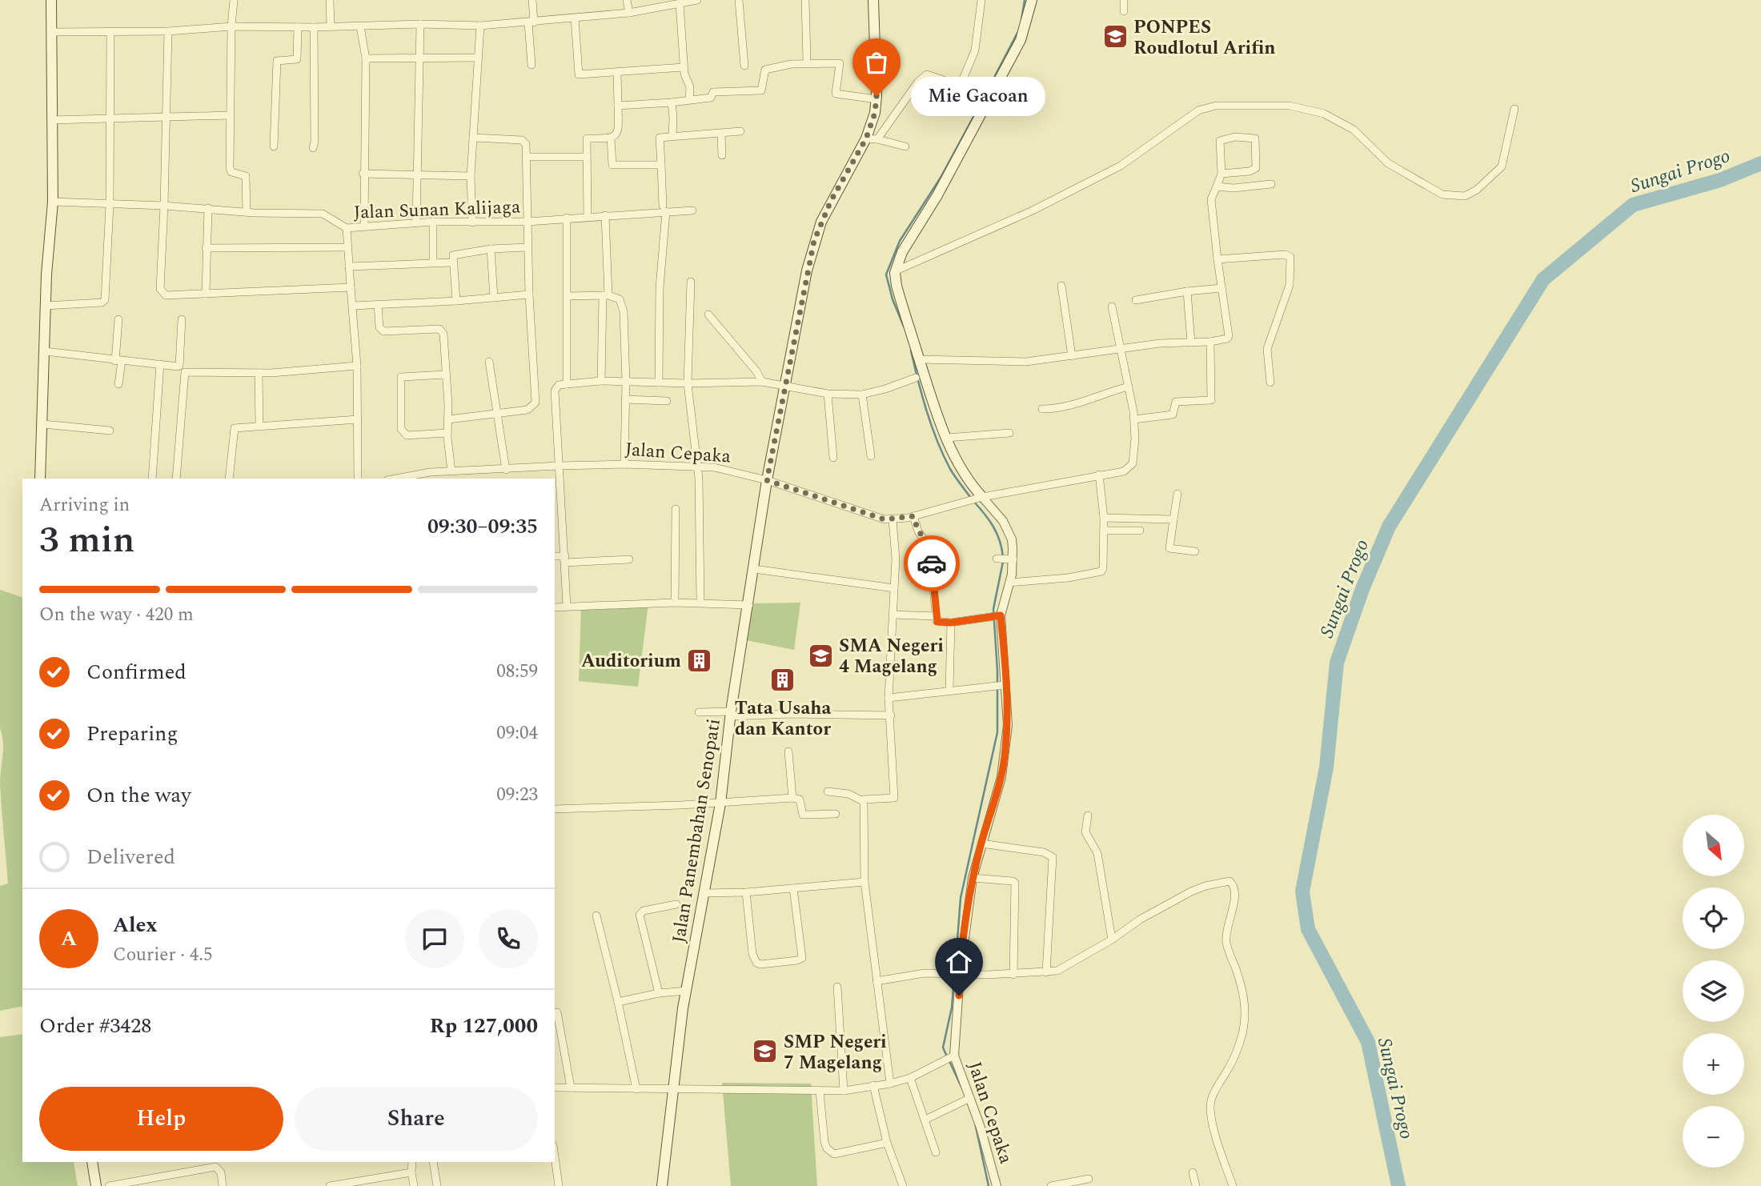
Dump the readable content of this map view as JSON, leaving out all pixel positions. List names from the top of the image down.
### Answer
{
  "streets": {
    "main road": ["Jalan Panembahan Senopati"],
    "street": ["Jalan Sunan Kalijaga", "Jalan Cepaka"]
  },
  "crossings": [
    ["Jalan Cepaka", "Jalan Panembahan Senopati"]
  ],
  "water": ["Sungai Progo"],
  "places": {
    "school or university": ["PONPES Roudlotul Arifin", "SMA Negeri 4 Magelang", "SMP Negeri 7 Magelang"],
    "other": ["Mie Gacoan"],
    "building": ["Auditorium", "Tata Usaha dan Kantor"]
  },
  "north": "bottom right",
  "page": {
    "bubble": "Mie Gacoan",
    "heading": ["3 min", "Arriving in", "09:30–09:35"],
    "panel": [
      "Alex",
      "Courier · 4.5",
      "Order #3428",
      "Rp 127,000"
    ],
    "bar": "On the way · 420 m",
    "list": [
      ["Confirmed", "08:59"],
      ["Preparing", "09:04"],
      ["On the way", "09:23"],
      "Delivered"
    ],
    "map_buttons": ["+", "−"],
    "round": "A",
    "buttons": ["Help", "Share"]
  }
}
